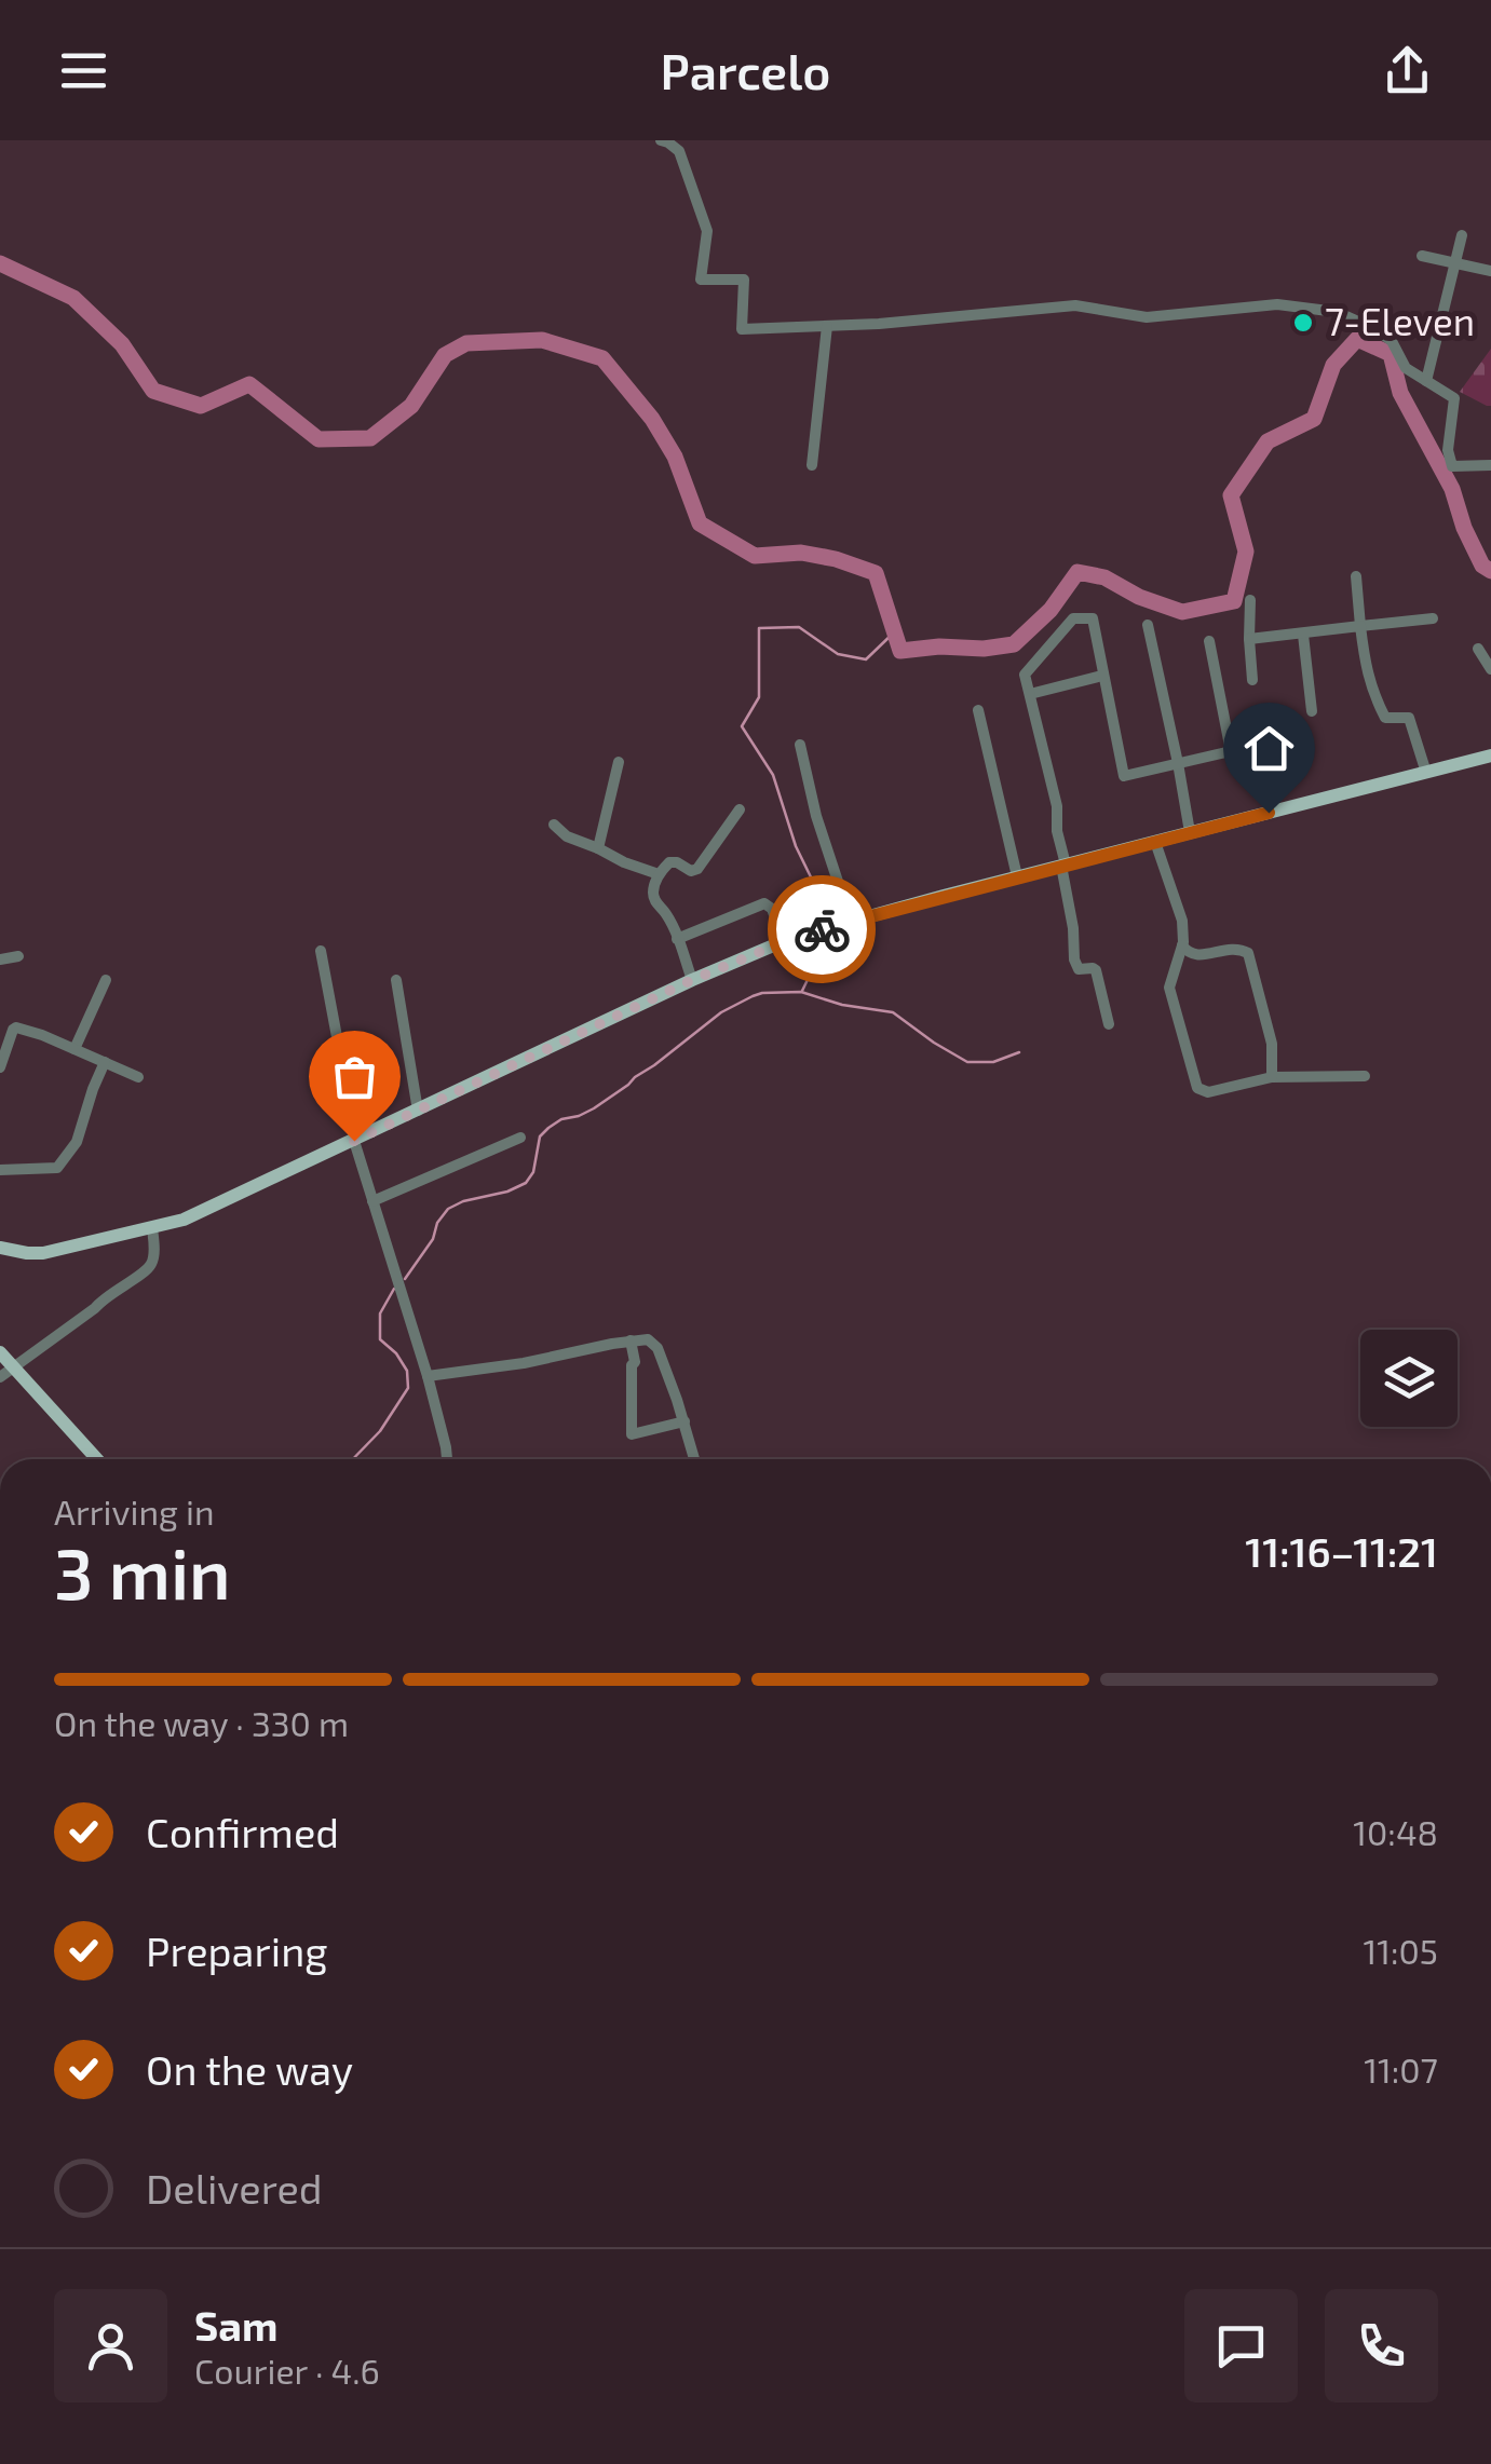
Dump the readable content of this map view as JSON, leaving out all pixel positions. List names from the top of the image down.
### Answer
{
  "places": ["7-Eleven"],
  "page": {
    "header": "Parcelo",
    "heading": ["3 min", "Arriving in", "11:16–11:21"],
    "panel": ["Sam", "Courier · 4.6"],
    "bar": "On the way · 330 m",
    "list": [
      ["Confirmed", "10:48"],
      ["Preparing", "11:05"],
      ["On the way", "11:07"],
      "Delivered"
    ]
  }
}
